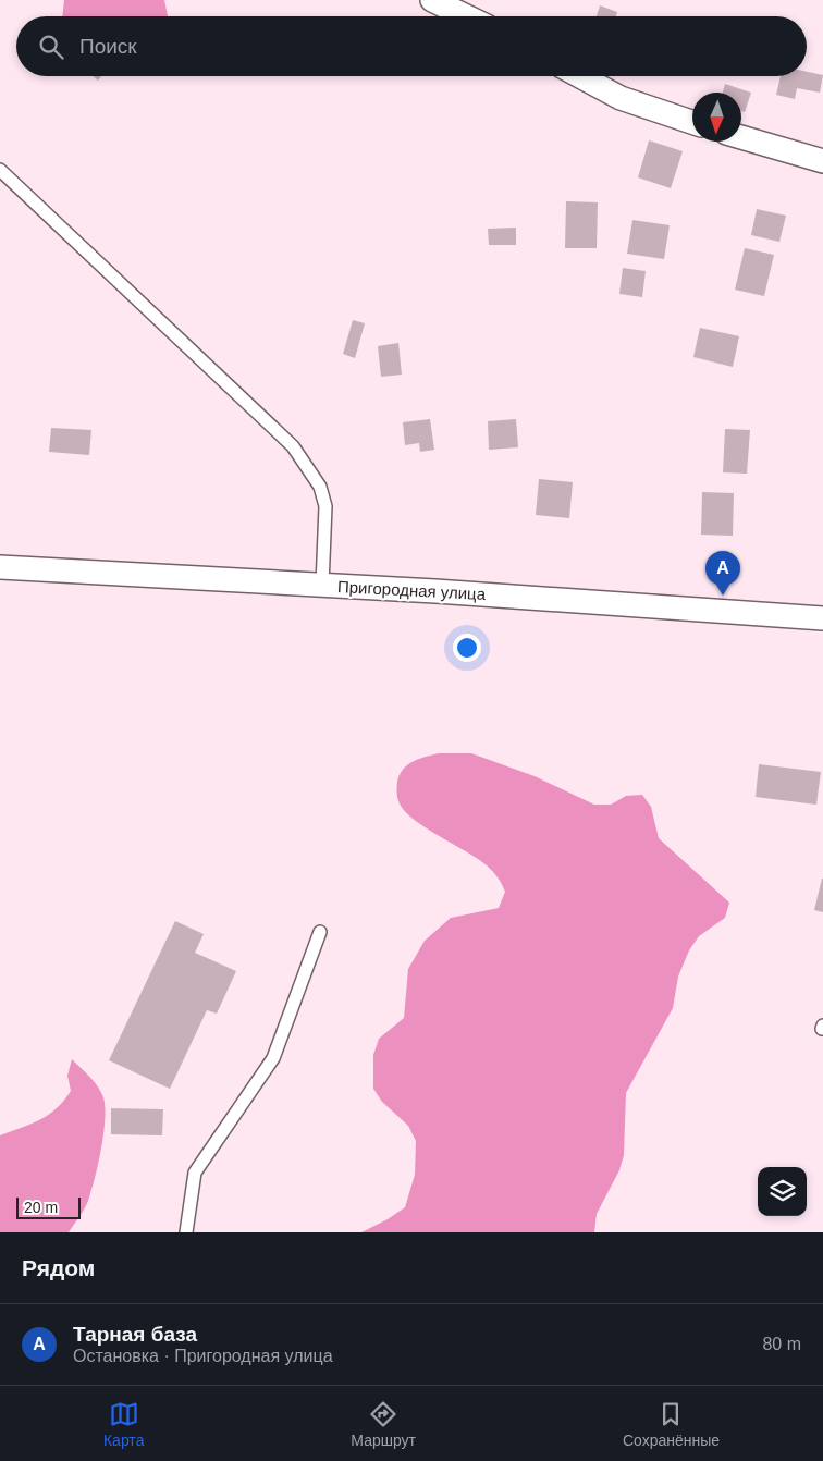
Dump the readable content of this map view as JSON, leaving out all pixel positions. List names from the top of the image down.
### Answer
{
  "streets": {
    "street": ["Пригородная улица"]
  },
  "scale_bar": "20 m",
  "north": "bottom",
  "page": {
    "search": "Поиск",
    "pins": "A",
    "scale": "20 m",
    "heading": "Рядом",
    "list": [
      {
        "mark": "A",
        "name": "Тарная база",
        "note": "Остановка · Пригородная улица",
        "value": "80 m"
      }
    ],
    "nav": ["Карта", "Маршрут", "Сохранённые"]
  }
}
